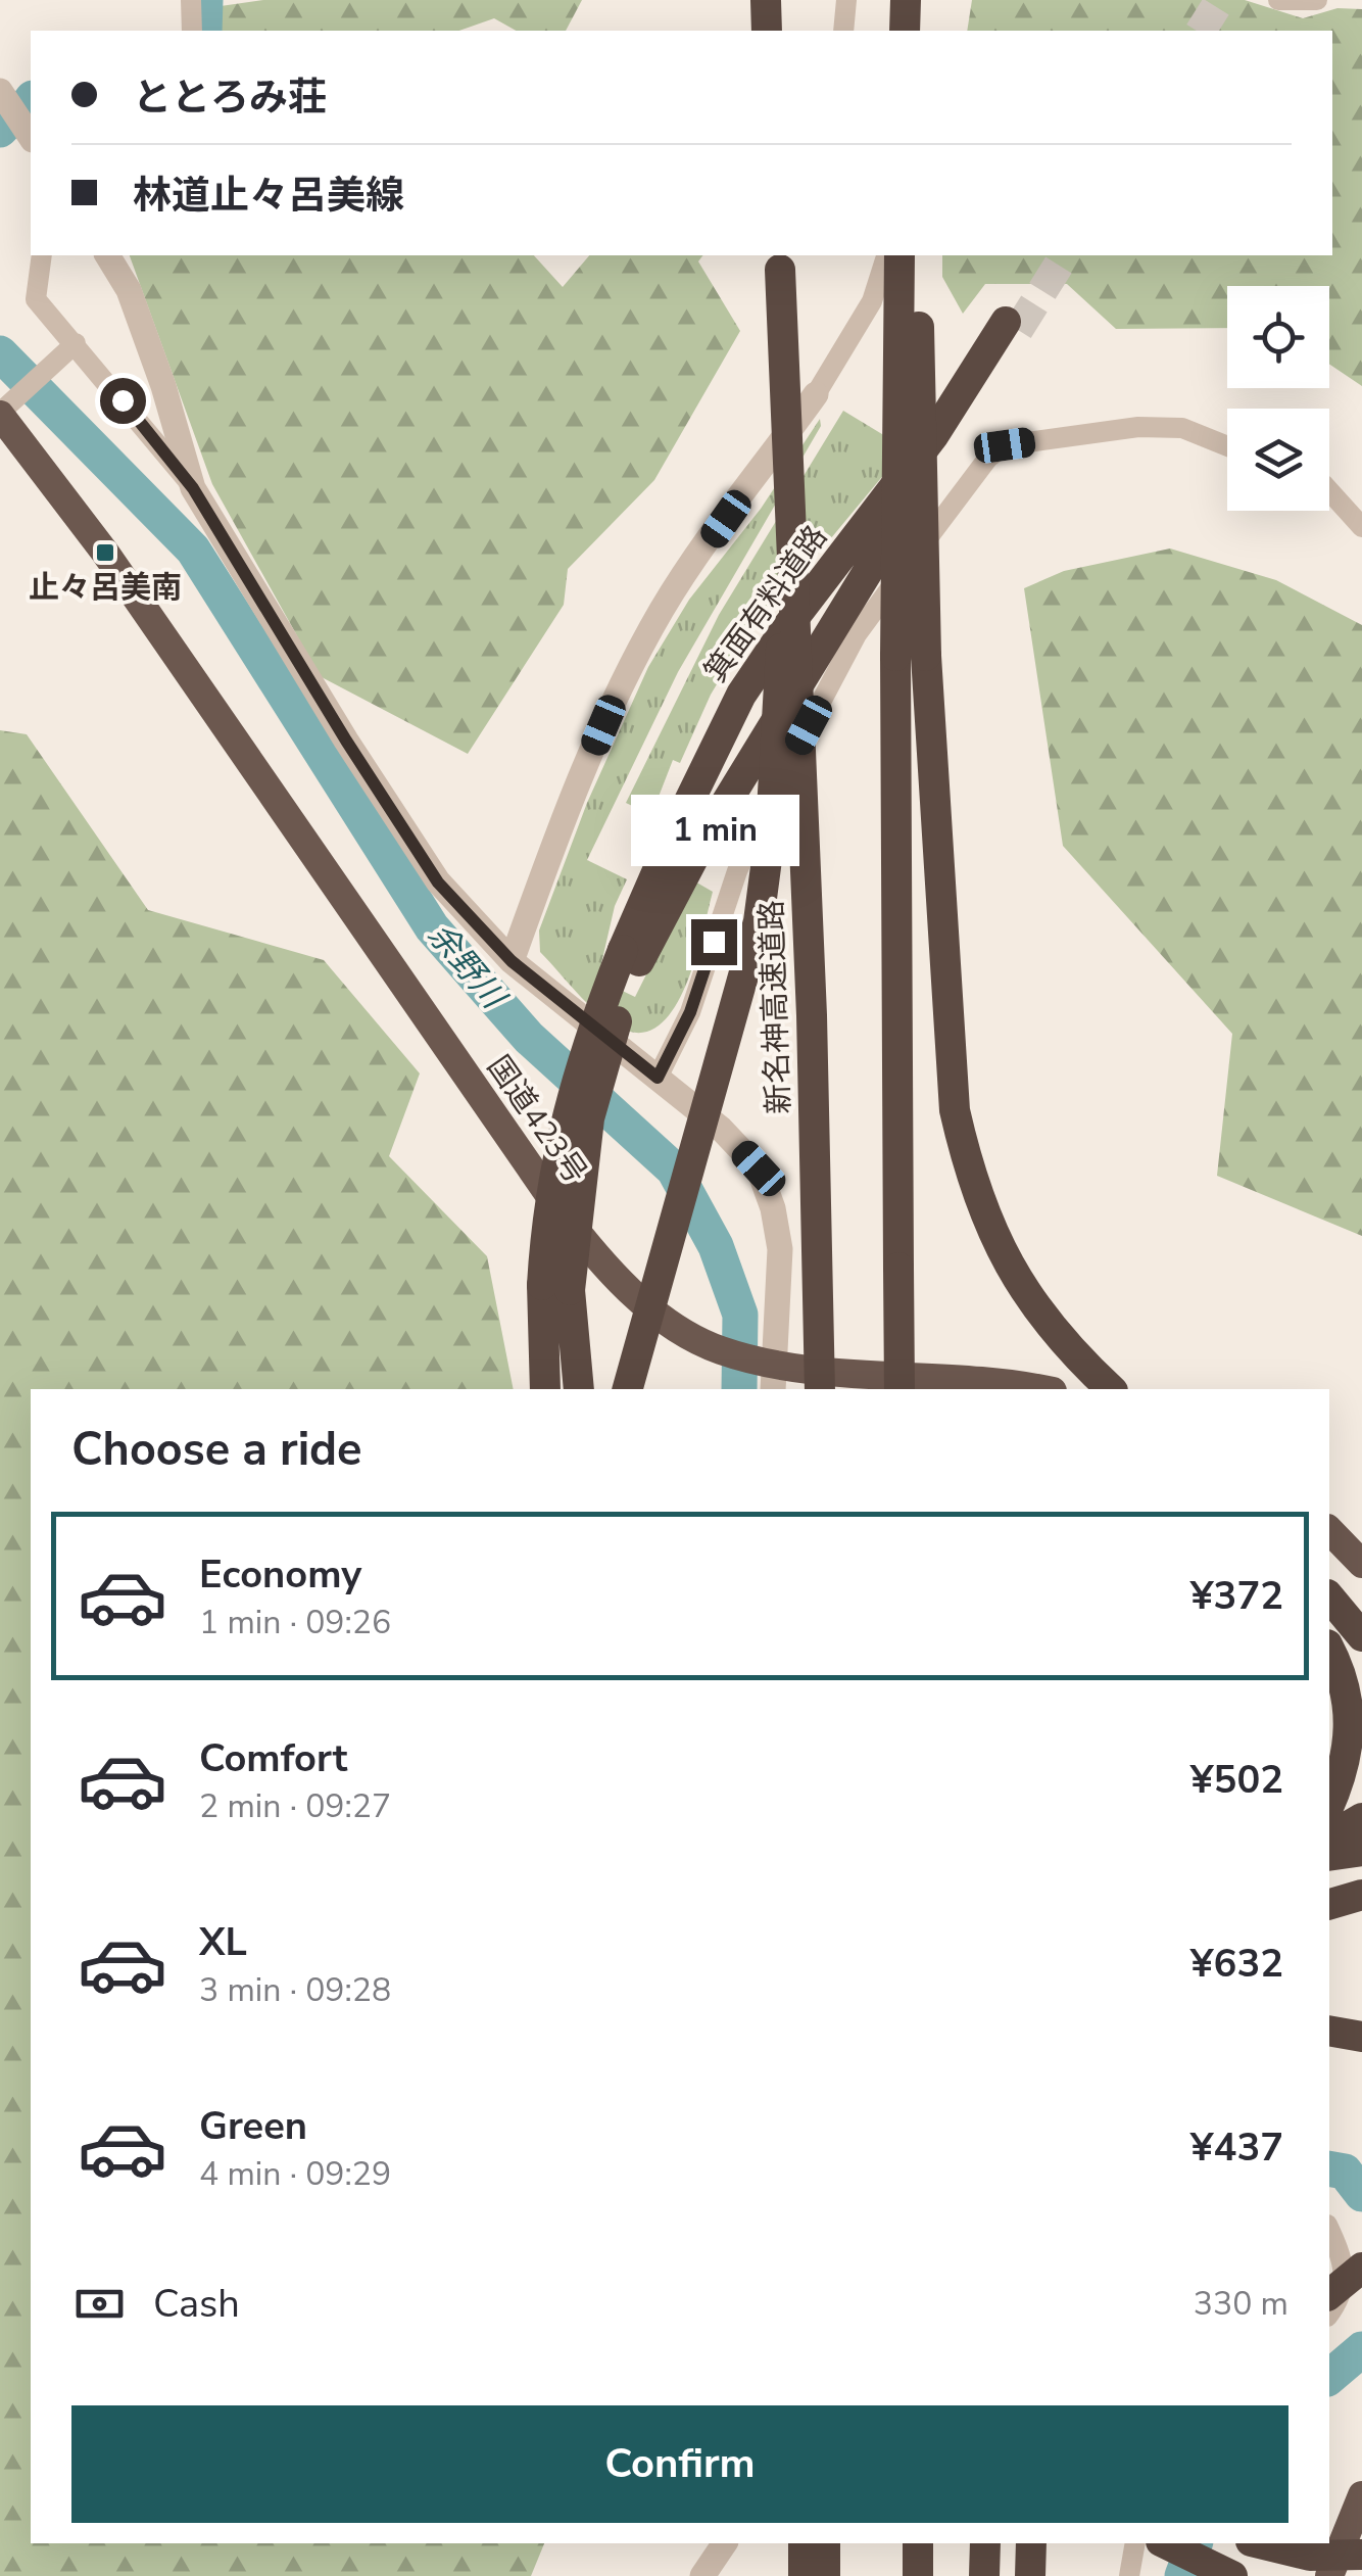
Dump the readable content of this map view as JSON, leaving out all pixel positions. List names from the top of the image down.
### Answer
{
  "streets": {
    "highway": ["箕面有料道路", "新名神高速道路", "国道423号"]
  },
  "water": ["余野川"],
  "places": {
    "transit": ["止々呂美南"]
  },
  "page": {
    "banner": ["ととろみ荘", "林道止々呂美線"],
    "bubble": "1 min",
    "heading": "Choose a ride",
    "list": [
      {
        "name": "Economy",
        "note": "1 min · 09:26",
        "value": "¥372"
      },
      {
        "name": "Comfort",
        "note": "2 min · 09:27",
        "value": "¥502"
      },
      {
        "name": "XL",
        "note": "3 min · 09:28",
        "value": "¥632"
      },
      {
        "name": "Green",
        "note": "4 min · 09:29",
        "value": "¥437"
      }
    ],
    "pay": ["Cash", "330 m"],
    "buttons": "Confirm"
  }
}
